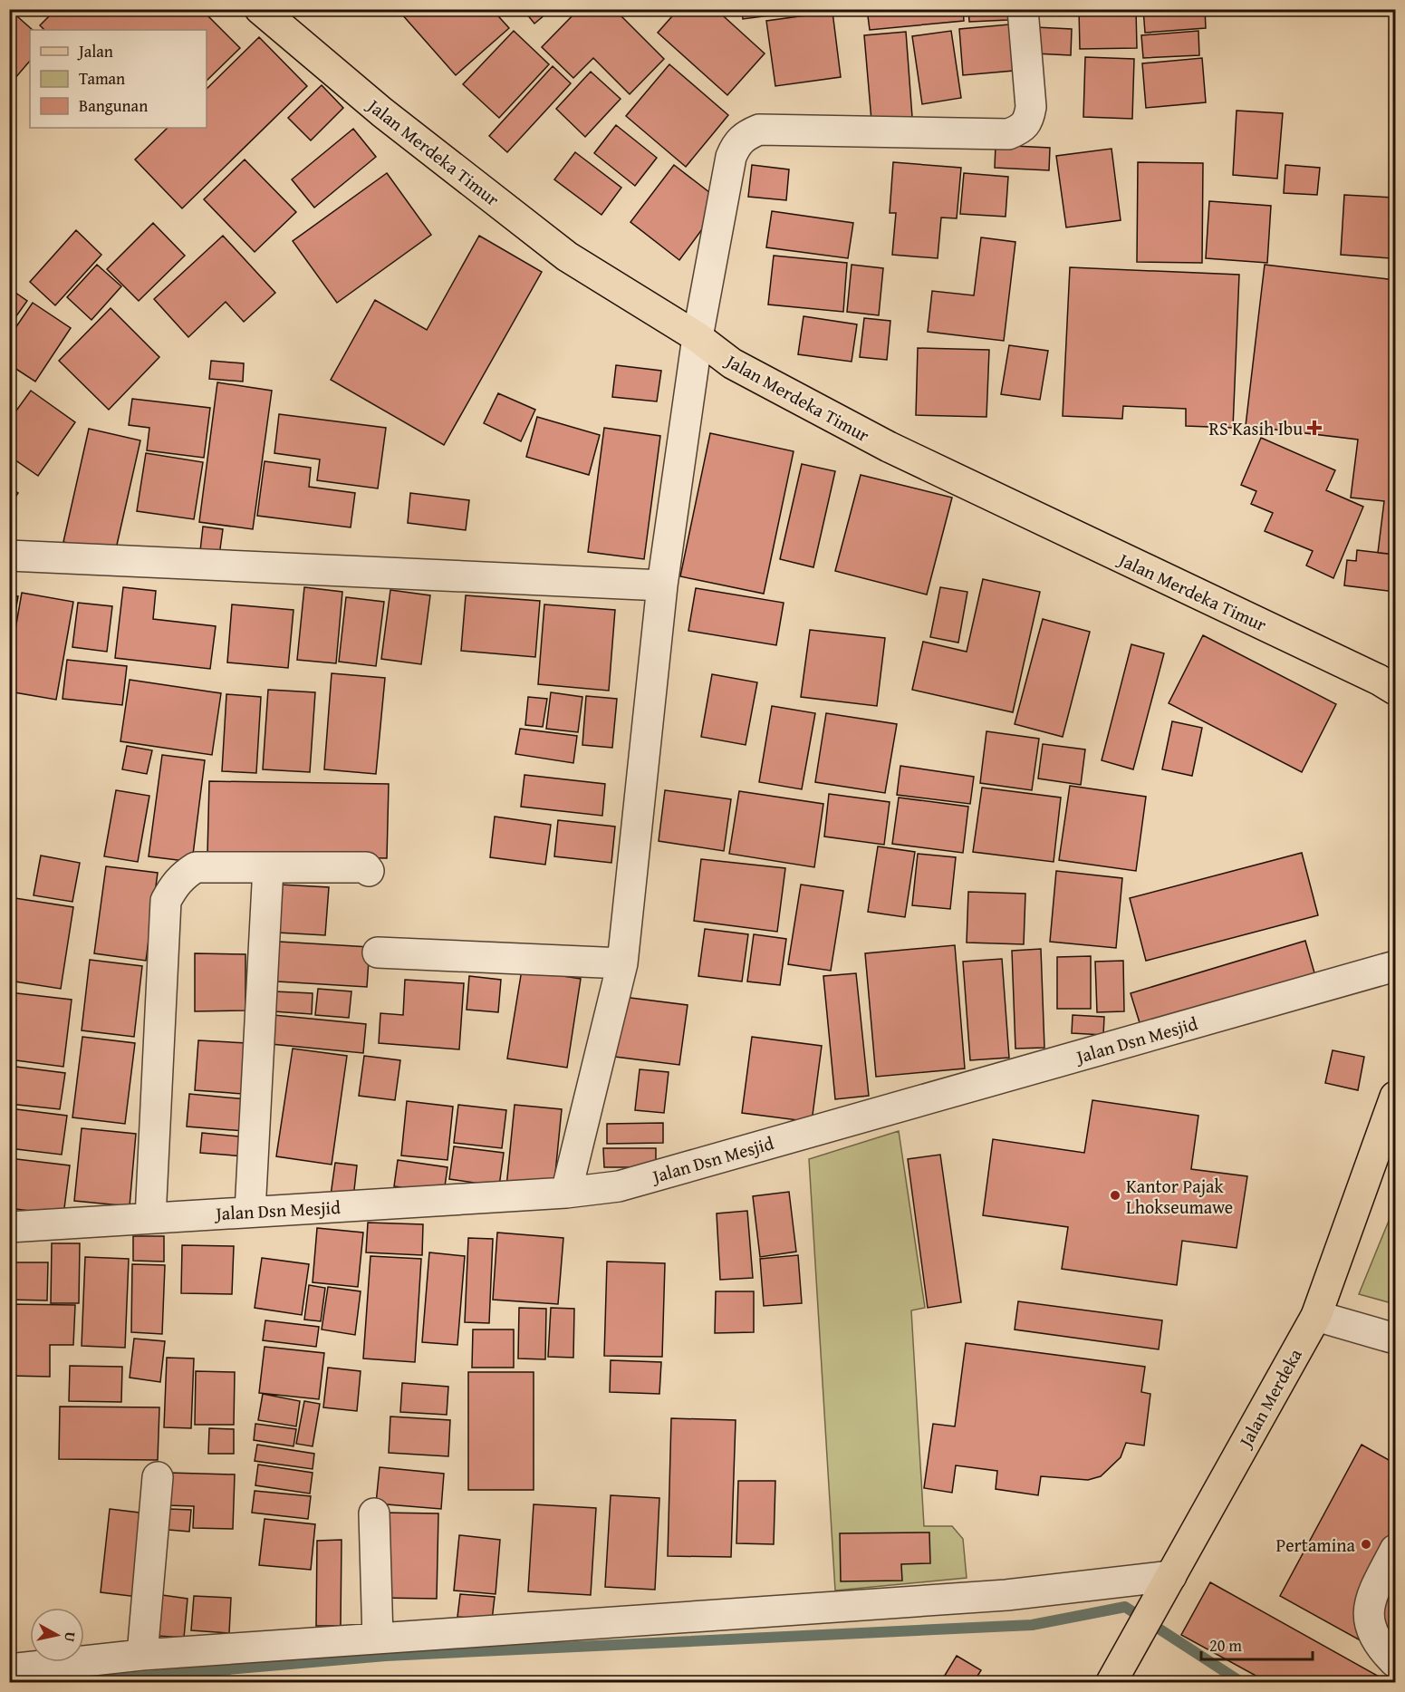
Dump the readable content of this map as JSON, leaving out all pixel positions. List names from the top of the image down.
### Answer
{
  "streets": {
    "main road": ["Jalan Merdeka Timur", "Jalan Merdeka"],
    "street": ["Jalan Dsn Mesjid"]
  },
  "places": {
    "health": ["RS Kasih Ibu"],
    "other": ["Kantor Pajak Lhokseumawe", "Pertamina"]
  },
  "legend": ["Jalan", "Taman", "Bangunan"],
  "scale_bar": "20 m",
  "north": "right"
}
